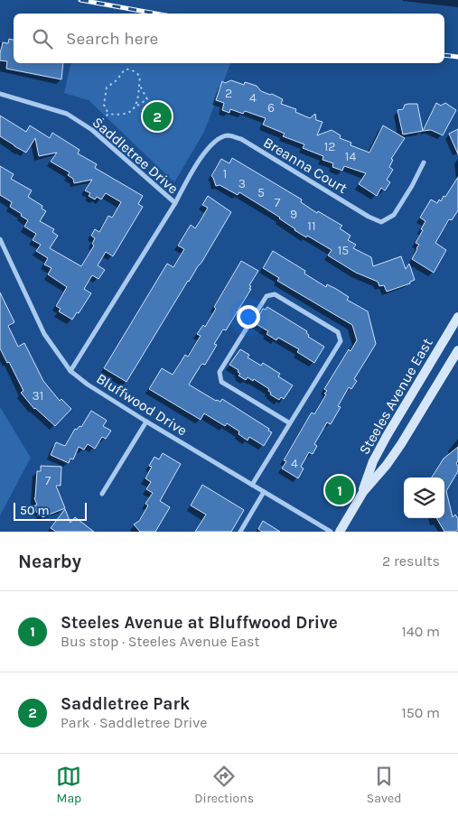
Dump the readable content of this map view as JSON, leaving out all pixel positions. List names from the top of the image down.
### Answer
{
  "streets": {
    "main road": ["Steeles Avenue East"],
    "street": ["Saddletree Drive", "Breanna Court", "Bluffwood Drive"]
  },
  "crossings": [
    ["Saddletree Drive", "Breanna Court"],
    ["Saddletree Drive", "Bluffwood Drive"]
  ],
  "house_numbers": [
    "2",
    "4",
    "6",
    "12",
    "14",
    "1",
    "3",
    "5",
    "7",
    "9",
    "11",
    "15",
    "31",
    "4",
    "7"
  ],
  "scale_bar": "50 m",
  "page": {
    "search": "Search here",
    "pins": ["2", "1"],
    "scale": "50 m",
    "heading": ["Nearby", "2 results"],
    "list": [
      {
        "mark": "1",
        "name": "Steeles Avenue at Bluffwood Drive",
        "note": "Bus stop · Steeles Avenue East",
        "value": "140 m"
      },
      {
        "mark": "2",
        "name": "Saddletree Park",
        "note": "Park · Saddletree Drive",
        "value": "150 m"
      }
    ],
    "nav": ["Map", "Directions", "Saved"]
  }
}
